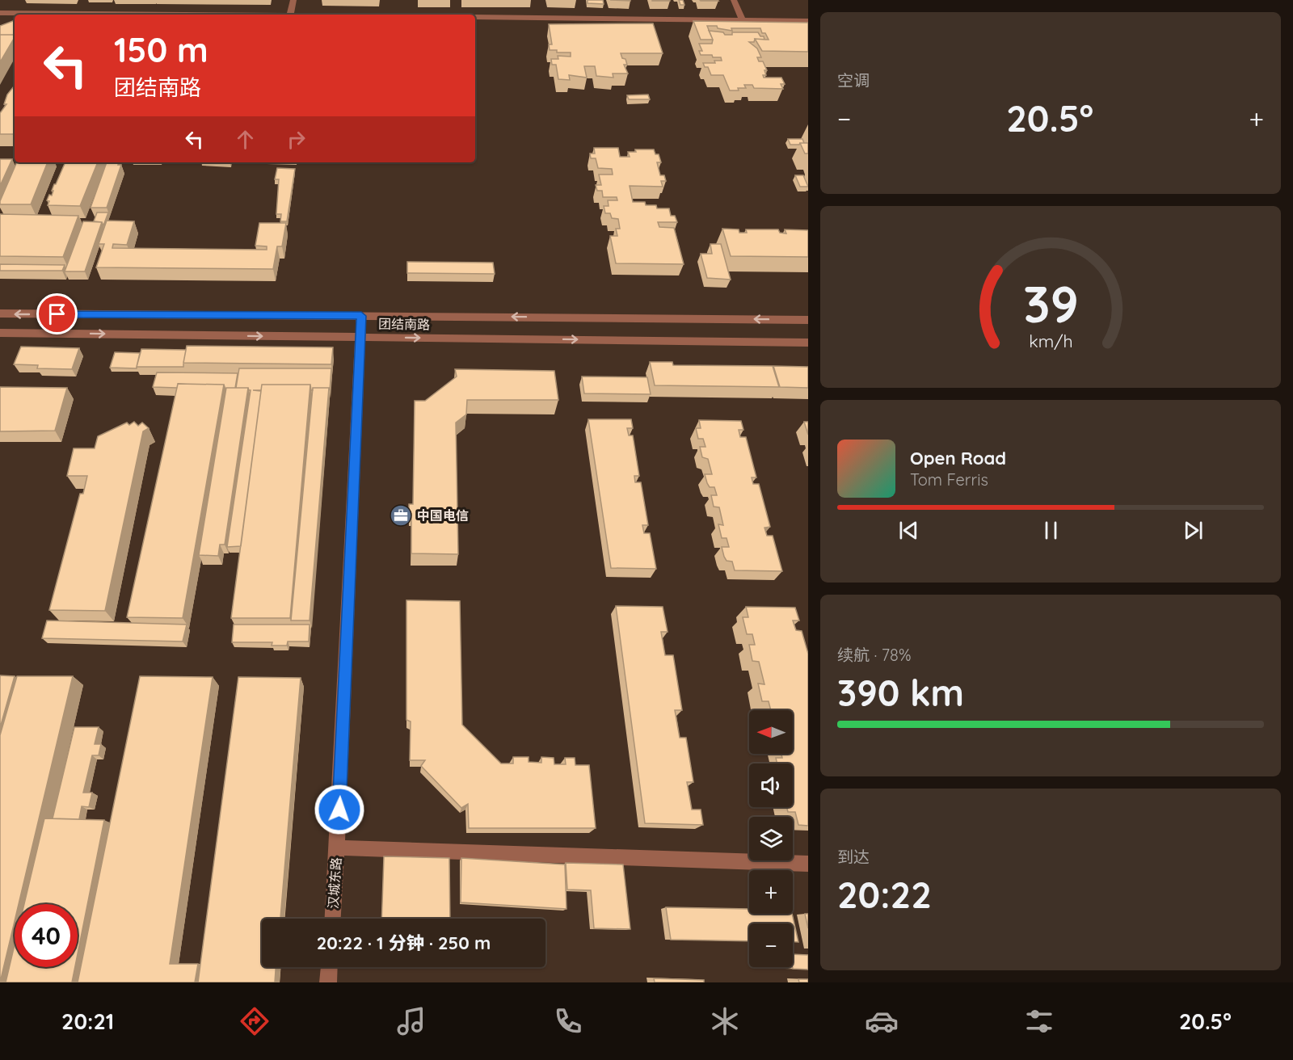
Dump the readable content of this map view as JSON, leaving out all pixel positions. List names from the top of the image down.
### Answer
{
  "streets": {
    "street": ["团结南路", "汉城东路"]
  },
  "crossings": [
    ["团结南路", "汉城东路"]
  ],
  "places": {
    "office": ["中国电信"]
  },
  "north": "left",
  "page": {
    "tile": [
      "空调",
      ["续航 · 78%", "390 km"],
      ["到达", "20:22"]
    ],
    "turn": ["150 m", "团结南路"],
    "heat": ["−", "20.5°", "+"],
    "song": ["Open Road", "Tom Ferris"],
    "map_buttons": ["+", "−"],
    "limit": "40",
    "trip": "20:22 · 1 分钟 · 250 m",
    "tabs": ["20:21", "20.5°"],
    "gauge": ["39", "km/h"]
  }
}
